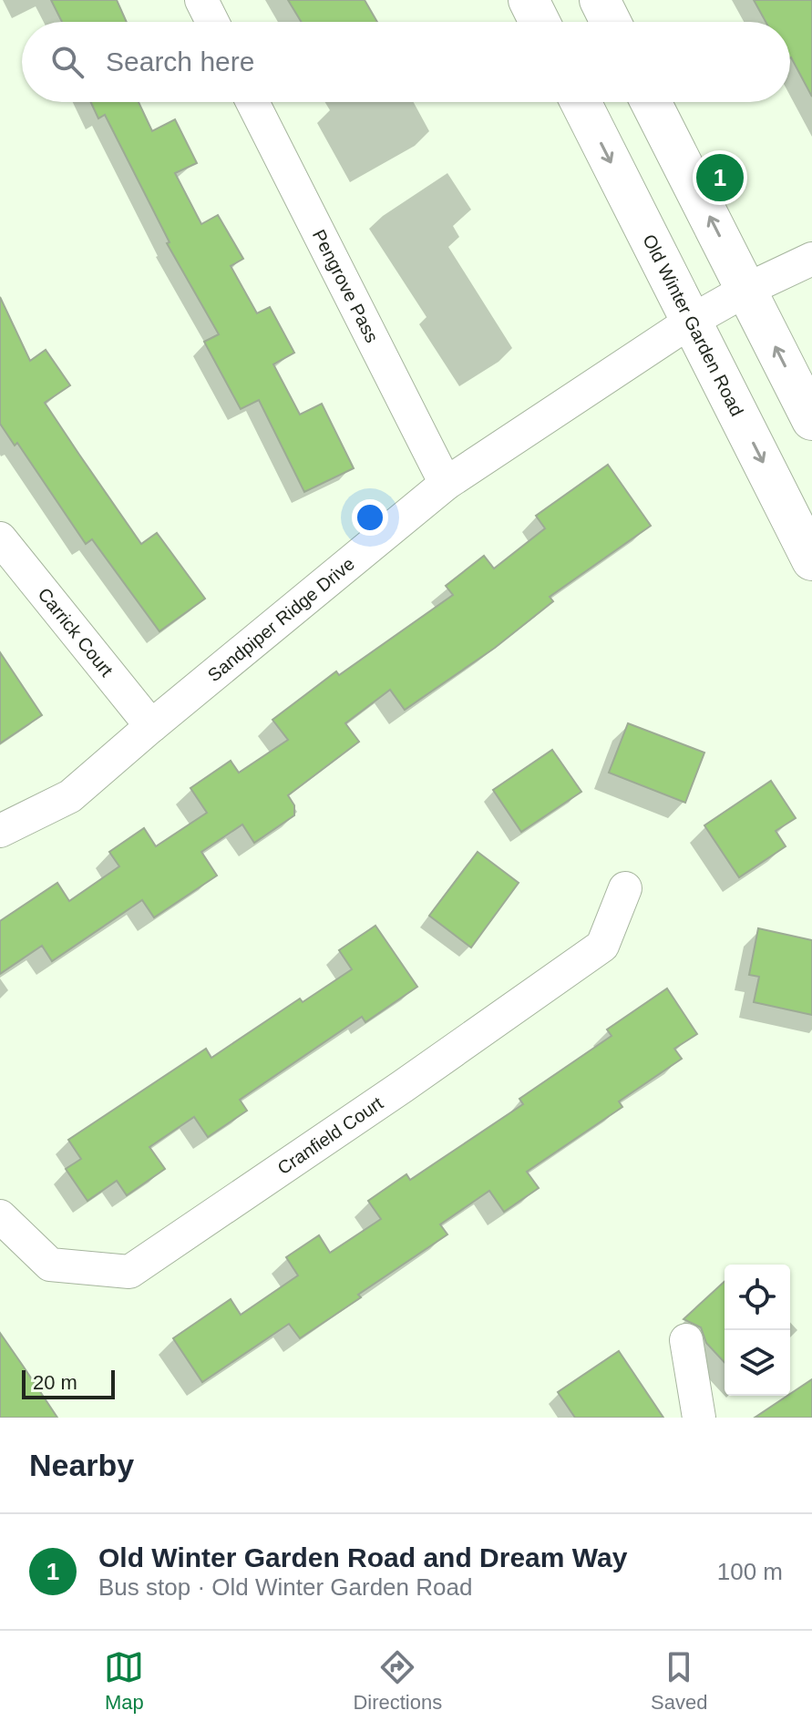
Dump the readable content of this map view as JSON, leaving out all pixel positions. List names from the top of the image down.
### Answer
{
  "streets": {
    "main road": ["Old Winter Garden Road"],
    "street": [
      "Pengrove Pass",
      "Sandpiper Ridge Drive",
      "Carrick Court",
      "Cranfield Court"
    ]
  },
  "crossings": [
    ["Pengrove Pass", "Sandpiper Ridge Drive"],
    ["Old Winter Garden Road", "Sandpiper Ridge Drive"],
    ["Sandpiper Ridge Drive", "Carrick Court"]
  ],
  "scale_bar": "20 m",
  "page": {
    "search": "Search here",
    "pins": "1",
    "scale": "20 m",
    "heading": "Nearby",
    "list": [
      {
        "mark": "1",
        "name": "Old Winter Garden Road and Dream Way",
        "note": "Bus stop · Old Winter Garden Road",
        "value": "100 m"
      }
    ],
    "nav": ["Map", "Directions", "Saved"]
  }
}
